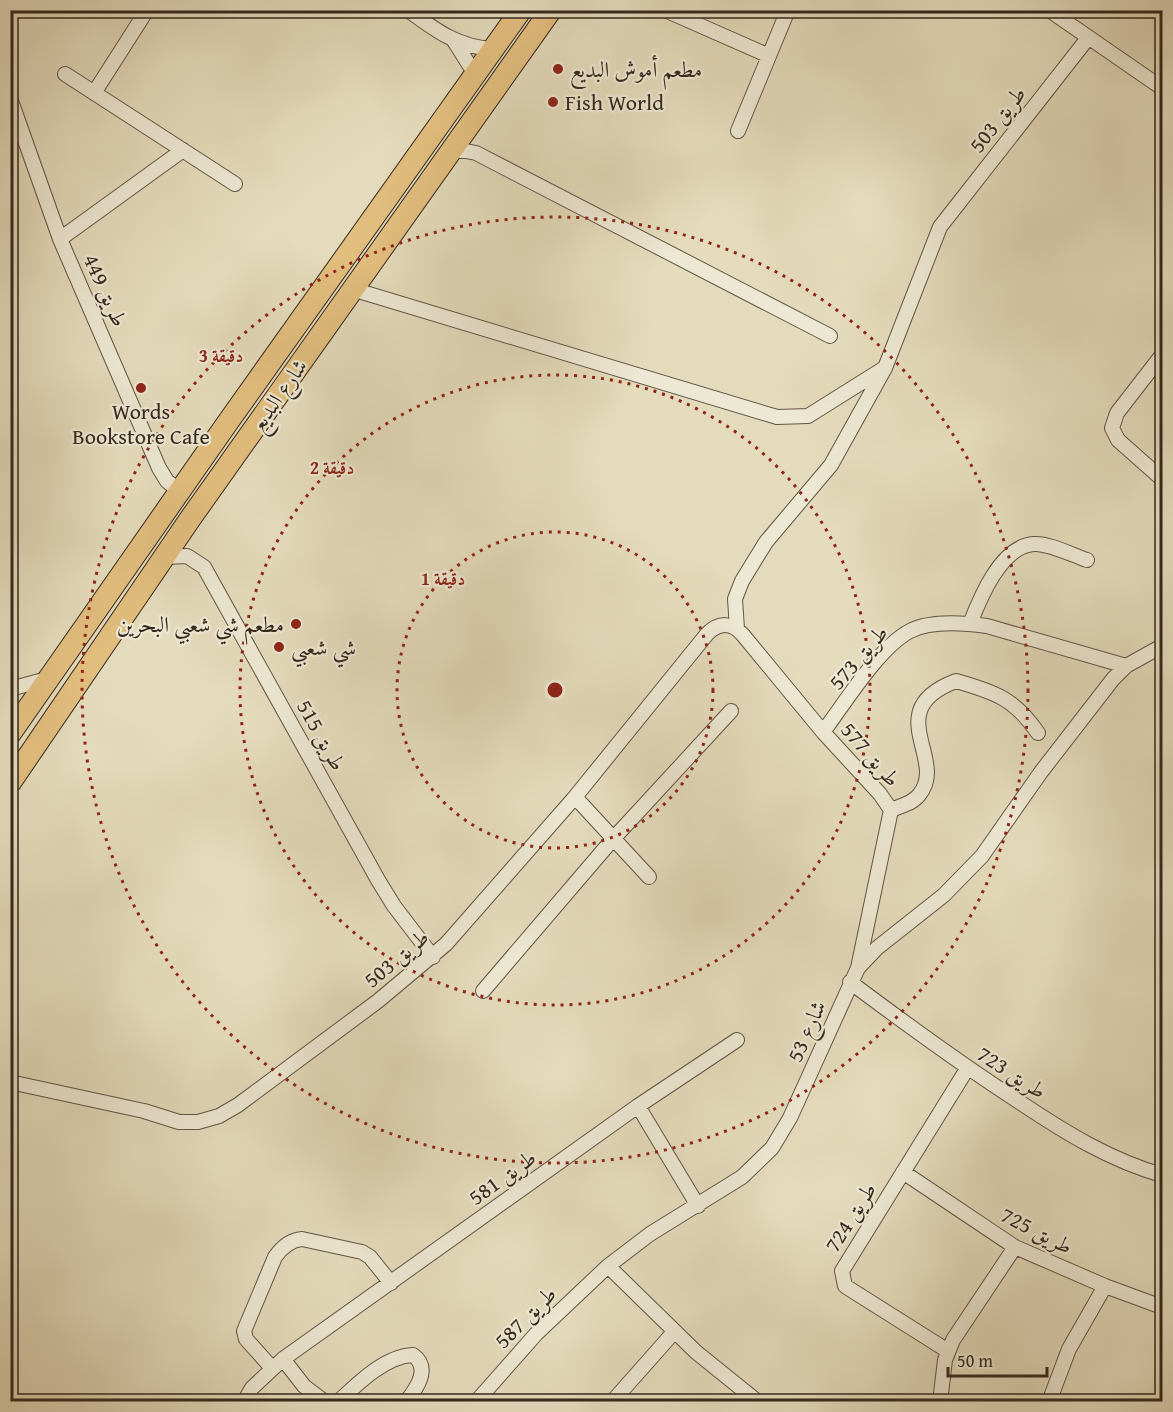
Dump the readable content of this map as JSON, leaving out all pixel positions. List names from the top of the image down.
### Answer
{
  "streets": {
    "main road": ["شارع البديع"],
    "street": [
      "طريق 503",
      "طريق 449",
      "طريق 573",
      "طريق 515",
      "طريق 577",
      "شارع 53",
      "طريق 723",
      "طريق 581",
      "طريق 724",
      "طريق 725",
      "طريق 587"
    ]
  },
  "crossings": [
    ["طريق 503", "طريق 515"],
    ["طريق 503", "طريق 577"],
    ["طريق 449", "شارع البديع"],
    ["شارع البديع", "طريق 515"],
    ["طريق 573", "طريق 577"],
    ["طريق 573", "شارع 53"],
    ["طريق 577", "شارع 53"],
    ["شارع 53", "طريق 723"],
    ["شارع 53", "طريق 587"],
    ["طريق 723", "طريق 724"],
    ["طريق 724", "طريق 725"]
  ],
  "places": [
    "مطعم أموش البديع",
    "Fish World",
    "Words Bookstore Cafe",
    "مطعم شي شعبي البحرين",
    "شي شعبي"
  ],
  "scale_bar": "50 m",
  "rings": ["3 دقيقة", "2 دقيقة", "1 دقيقة"]
}
